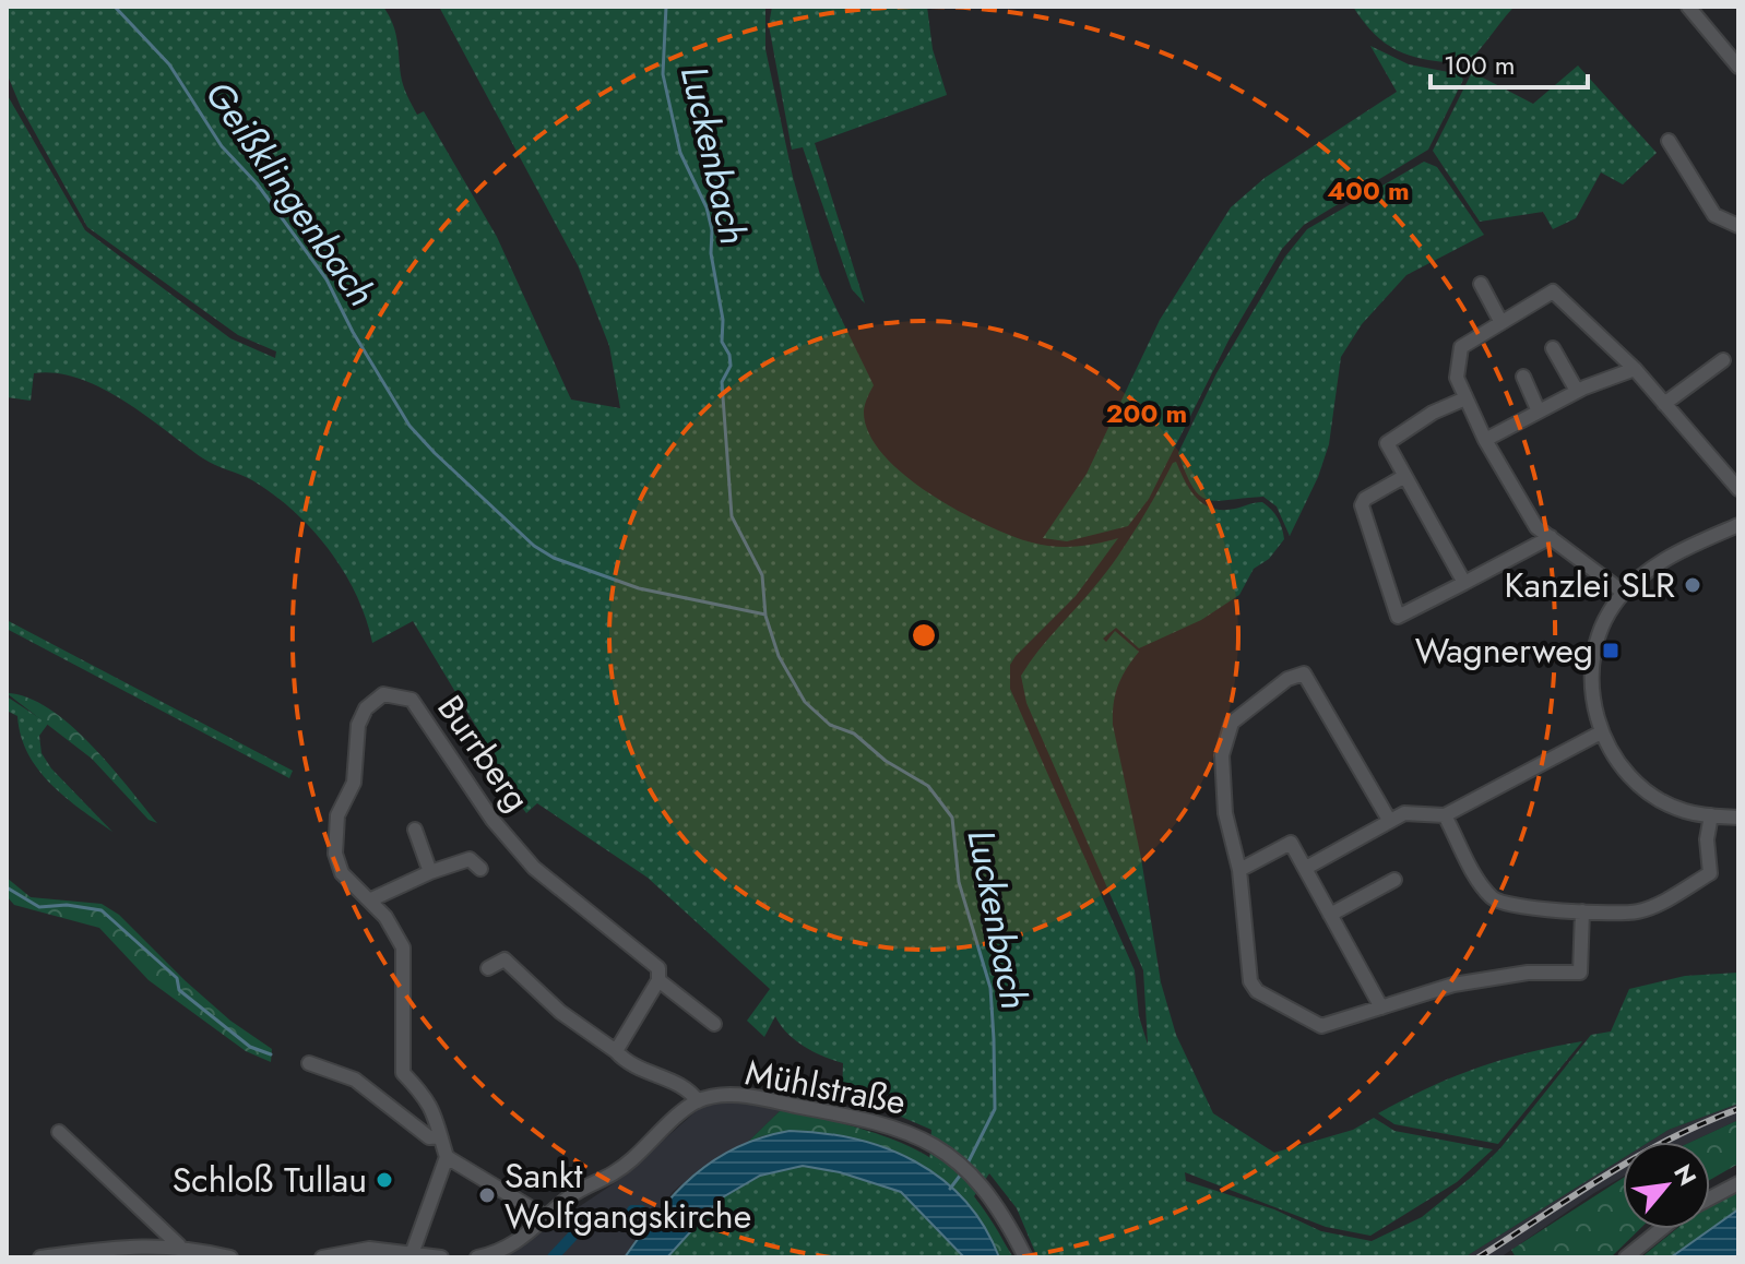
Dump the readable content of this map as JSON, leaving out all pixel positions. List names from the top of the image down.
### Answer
{
  "streets": {
    "street": ["Burrberg", "Mühlstraße"]
  },
  "water": ["Luckenbach", "Geißklingenbach"],
  "places": {
    "other": ["Kanzlei SLR", "Schloß Tullau", "Sankt Wolfgangskirche"],
    "transit": ["Wagnerweg"]
  },
  "scale_bar": "100 m",
  "north": "top right",
  "rings": ["400 m", "200 m"]
}
